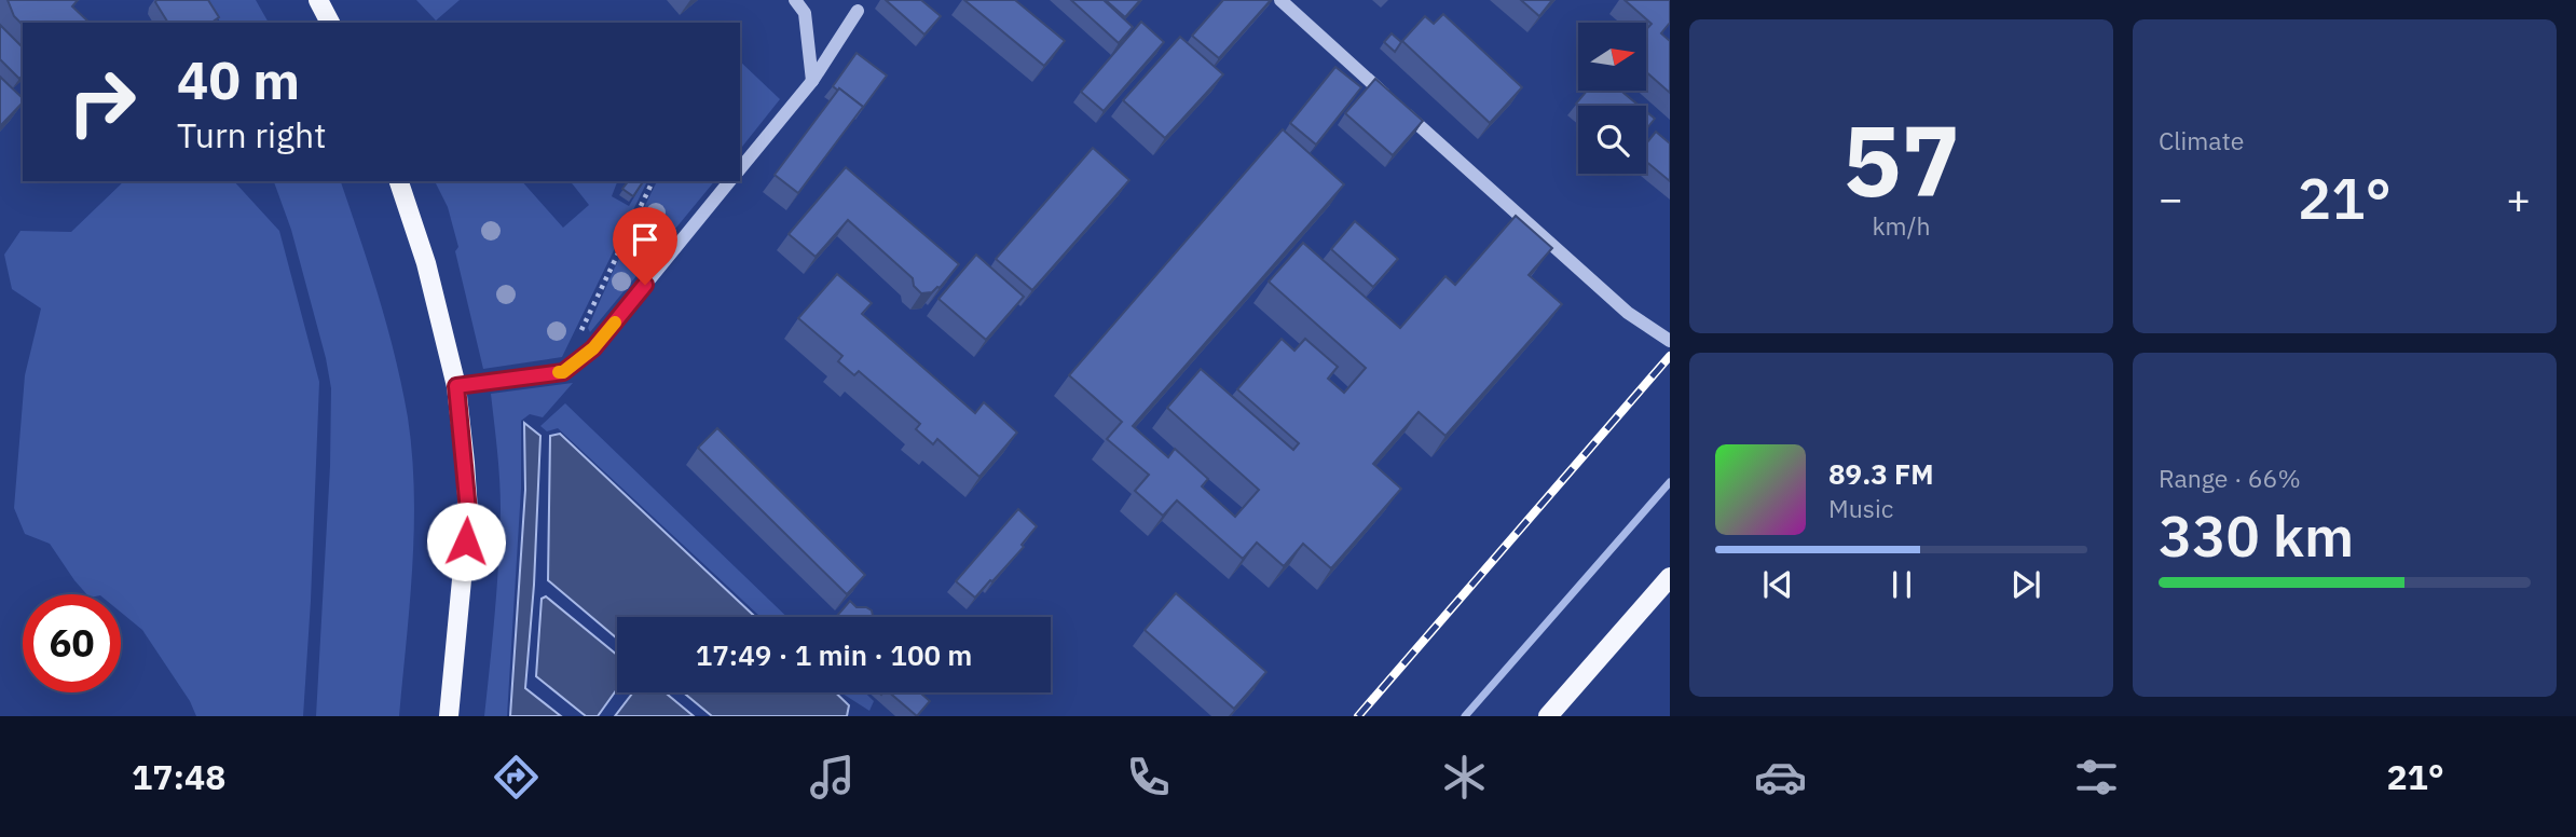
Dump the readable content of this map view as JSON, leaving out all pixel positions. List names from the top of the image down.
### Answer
{
  "north": "right",
  "page": {
    "tile": [
      ["57", "km/h"],
      "Climate",
      ["Range · 66%", "330 km"]
    ],
    "turn": ["40 m", "Turn right"],
    "heat": ["−", "21°", "+"],
    "song": ["89.3 FM", "Music"],
    "limit": "60",
    "trip": "17:49 · 1 min · 100 m",
    "tabs": ["17:48", "21°"]
  }
}
